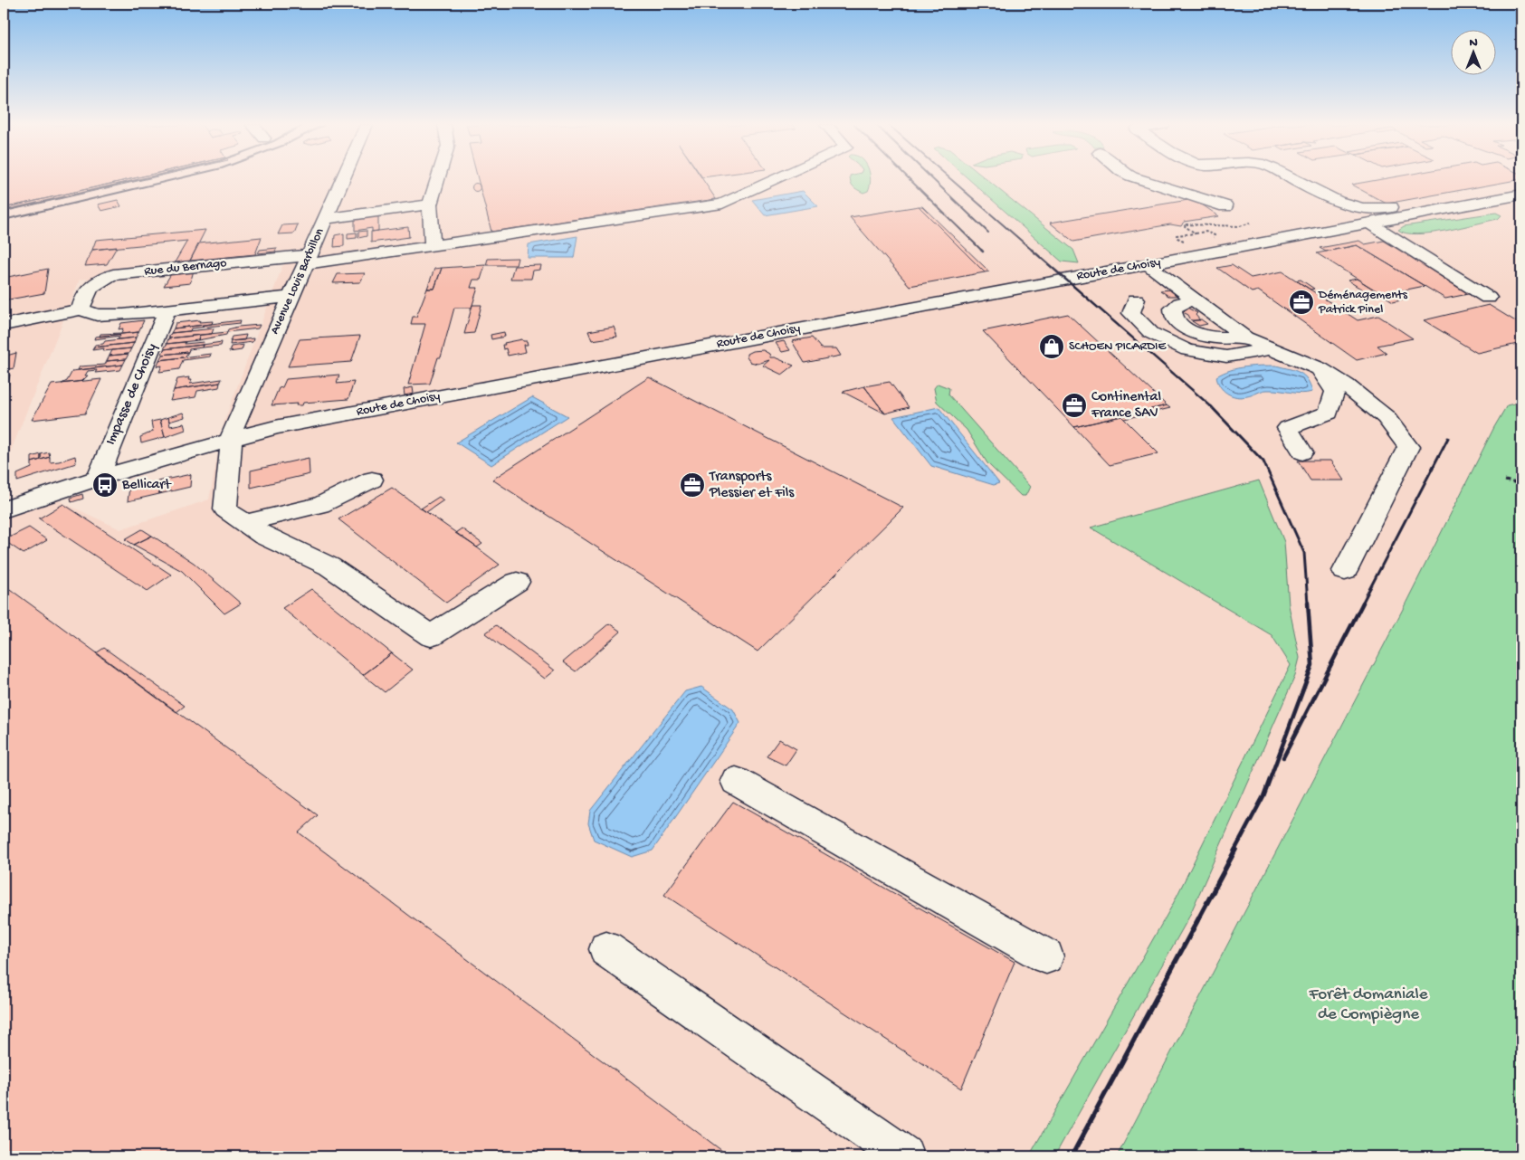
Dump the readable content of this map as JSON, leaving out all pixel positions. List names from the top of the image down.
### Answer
{
  "streets": {
    "street": [
      "Rue du Bernago",
      "Route de Choisy",
      "Avenue Louis Barbillon",
      "Impasse de Choisy"
    ]
  },
  "crossings": [
    ["Rue du Bernago", "Avenue Louis Barbillon"],
    ["Route de Choisy", "Avenue Louis Barbillon"],
    ["Route de Choisy", "Impasse de Choisy"]
  ],
  "parks": ["Forêt domaniale de Compiègne"],
  "places": {
    "office": ["Déménagements Patrick Pinel", "Continental France SAV", "Transports Plessier et Fils"],
    "shop": ["SCHOEN PICARDIE"],
    "bus stop": ["Bellicart"]
  },
  "north": "top"
}
